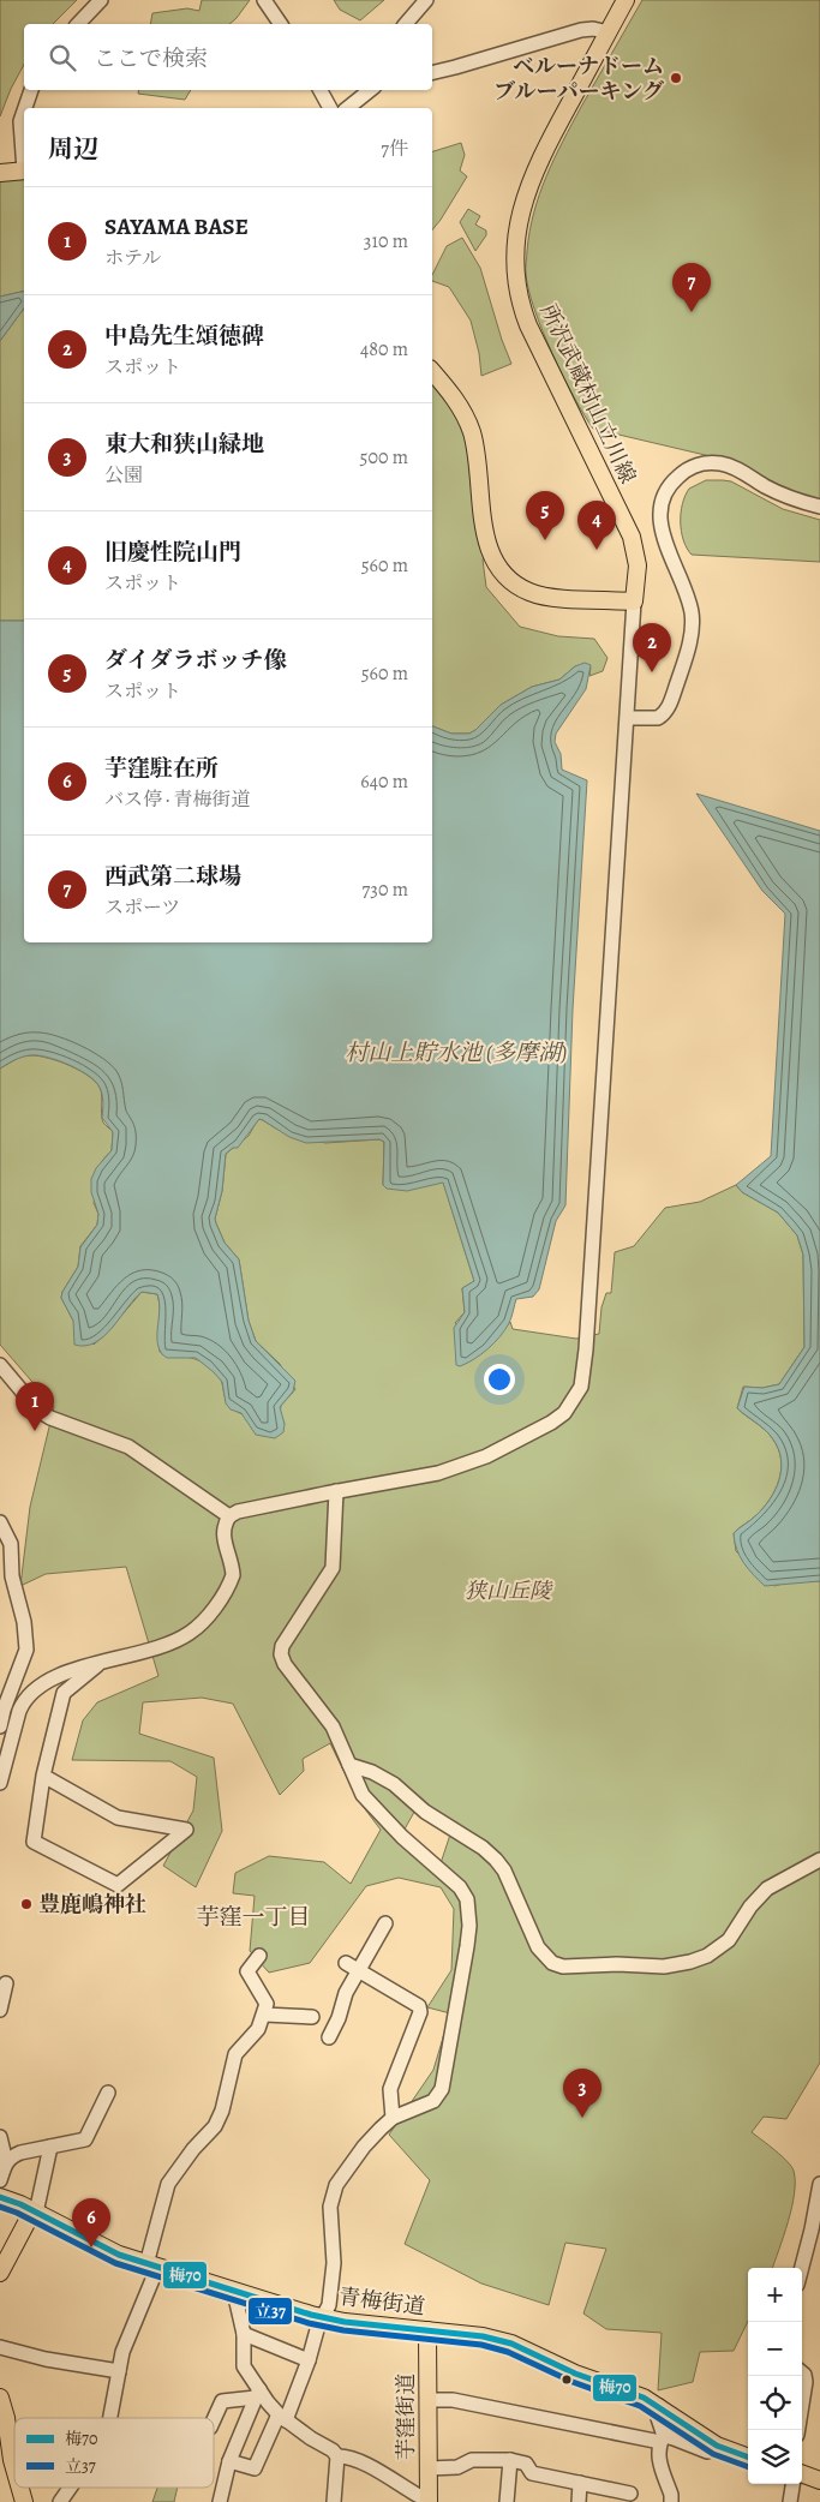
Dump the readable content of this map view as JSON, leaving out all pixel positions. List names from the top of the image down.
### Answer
{
  "streets": {
    "main road": ["所沢武蔵村山立川線", "青梅街道", "芋窪街道"]
  },
  "crossings": [
    ["青梅街道", "芋窪街道"]
  ],
  "districts": ["芋窪一丁目"],
  "water": ["村山上貯水池 (多摩湖)"],
  "parks": ["狭山丘陵"],
  "places": ["ベルーナドーム ブルーパーキング", "豊鹿嶋神社"],
  "lines": ["transit line 梅70", "transit line 立37"],
  "legend": ["梅70", "立37"],
  "page": {
    "search": "ここで検索",
    "heading": ["周辺", "7件"],
    "list": [
      {
        "mark": "1",
        "name": "SAYAMA BASE",
        "note": "ホテル",
        "value": "310 m"
      },
      {
        "mark": "2",
        "name": "中島先生頌徳碑",
        "note": "スポット",
        "value": "480 m"
      },
      {
        "mark": "3",
        "name": "東大和狭山緑地",
        "note": "公園",
        "value": "500 m"
      },
      {
        "mark": "4",
        "name": "旧慶性院山門",
        "note": "スポット",
        "value": "560 m"
      },
      {
        "mark": "5",
        "name": "ダイダラボッチ像",
        "note": "スポット",
        "value": "560 m"
      },
      {
        "mark": "6",
        "name": "芋窪駐在所",
        "note": "バス停 · 青梅街道",
        "value": "640 m"
      },
      {
        "mark": "7",
        "name": "西武第二球場",
        "note": "スポーツ",
        "value": "730 m"
      }
    ],
    "pins": [
      "7",
      "5",
      "4",
      "2",
      "1",
      "3",
      "6"
    ],
    "map_buttons": ["+", "−"]
  }
}
